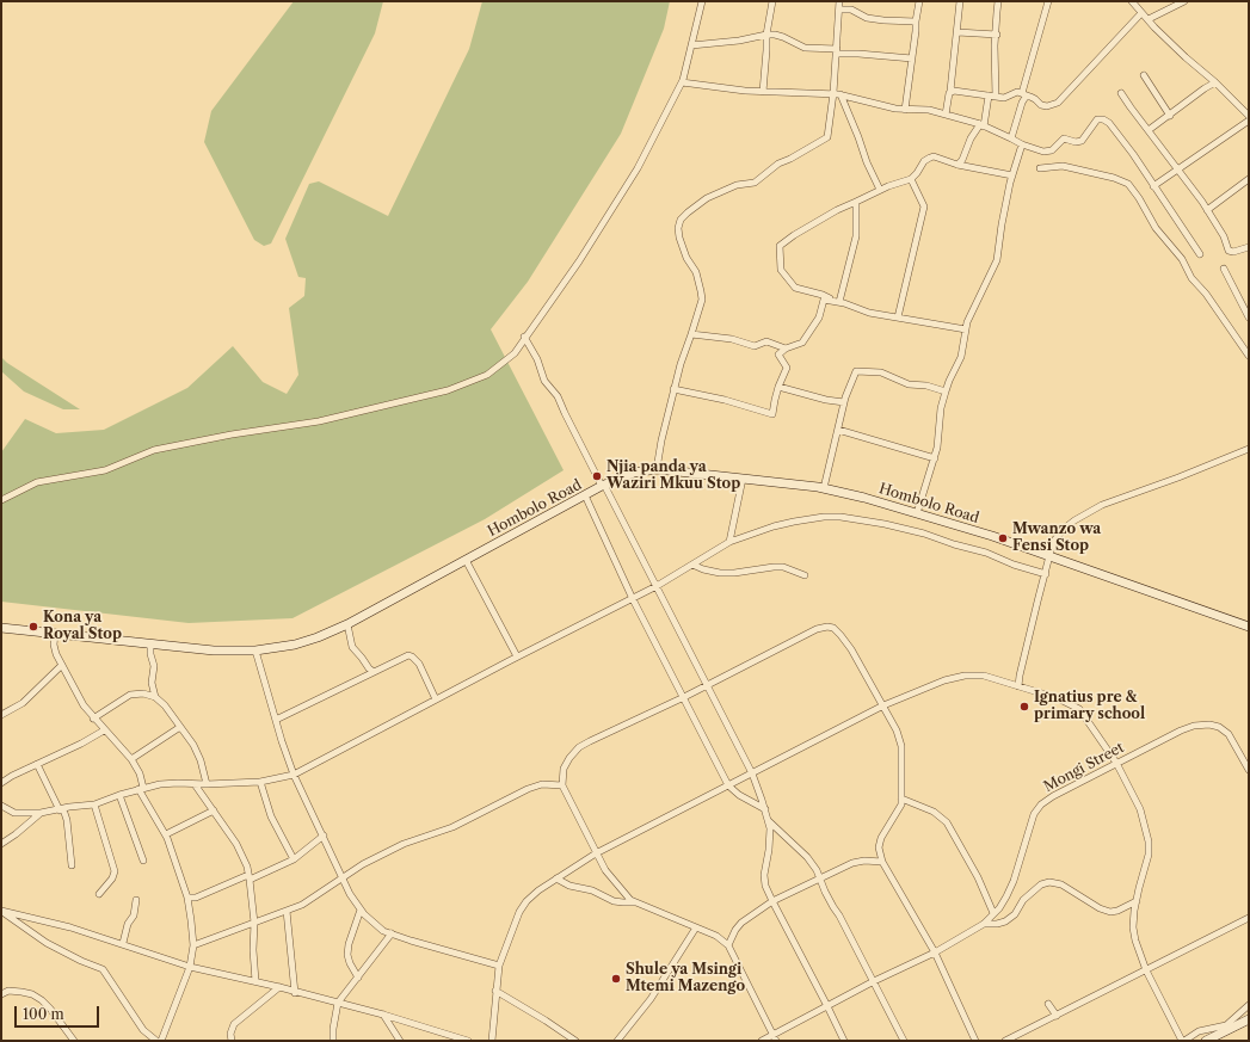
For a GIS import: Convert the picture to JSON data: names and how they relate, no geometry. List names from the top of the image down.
{
  "streets": {
    "street": ["Hombolo Road", "Mongi Street"]
  },
  "places": [
    "Njia panda ya Waziri Mkuu Stop",
    "Mwanzo wa Fensi Stop",
    "Kona ya Royal Stop",
    "Ignatius pre & primary school",
    "Shule ya Msingi Mtemi Mazengo"
  ],
  "scale_bar": "100 m"
}
